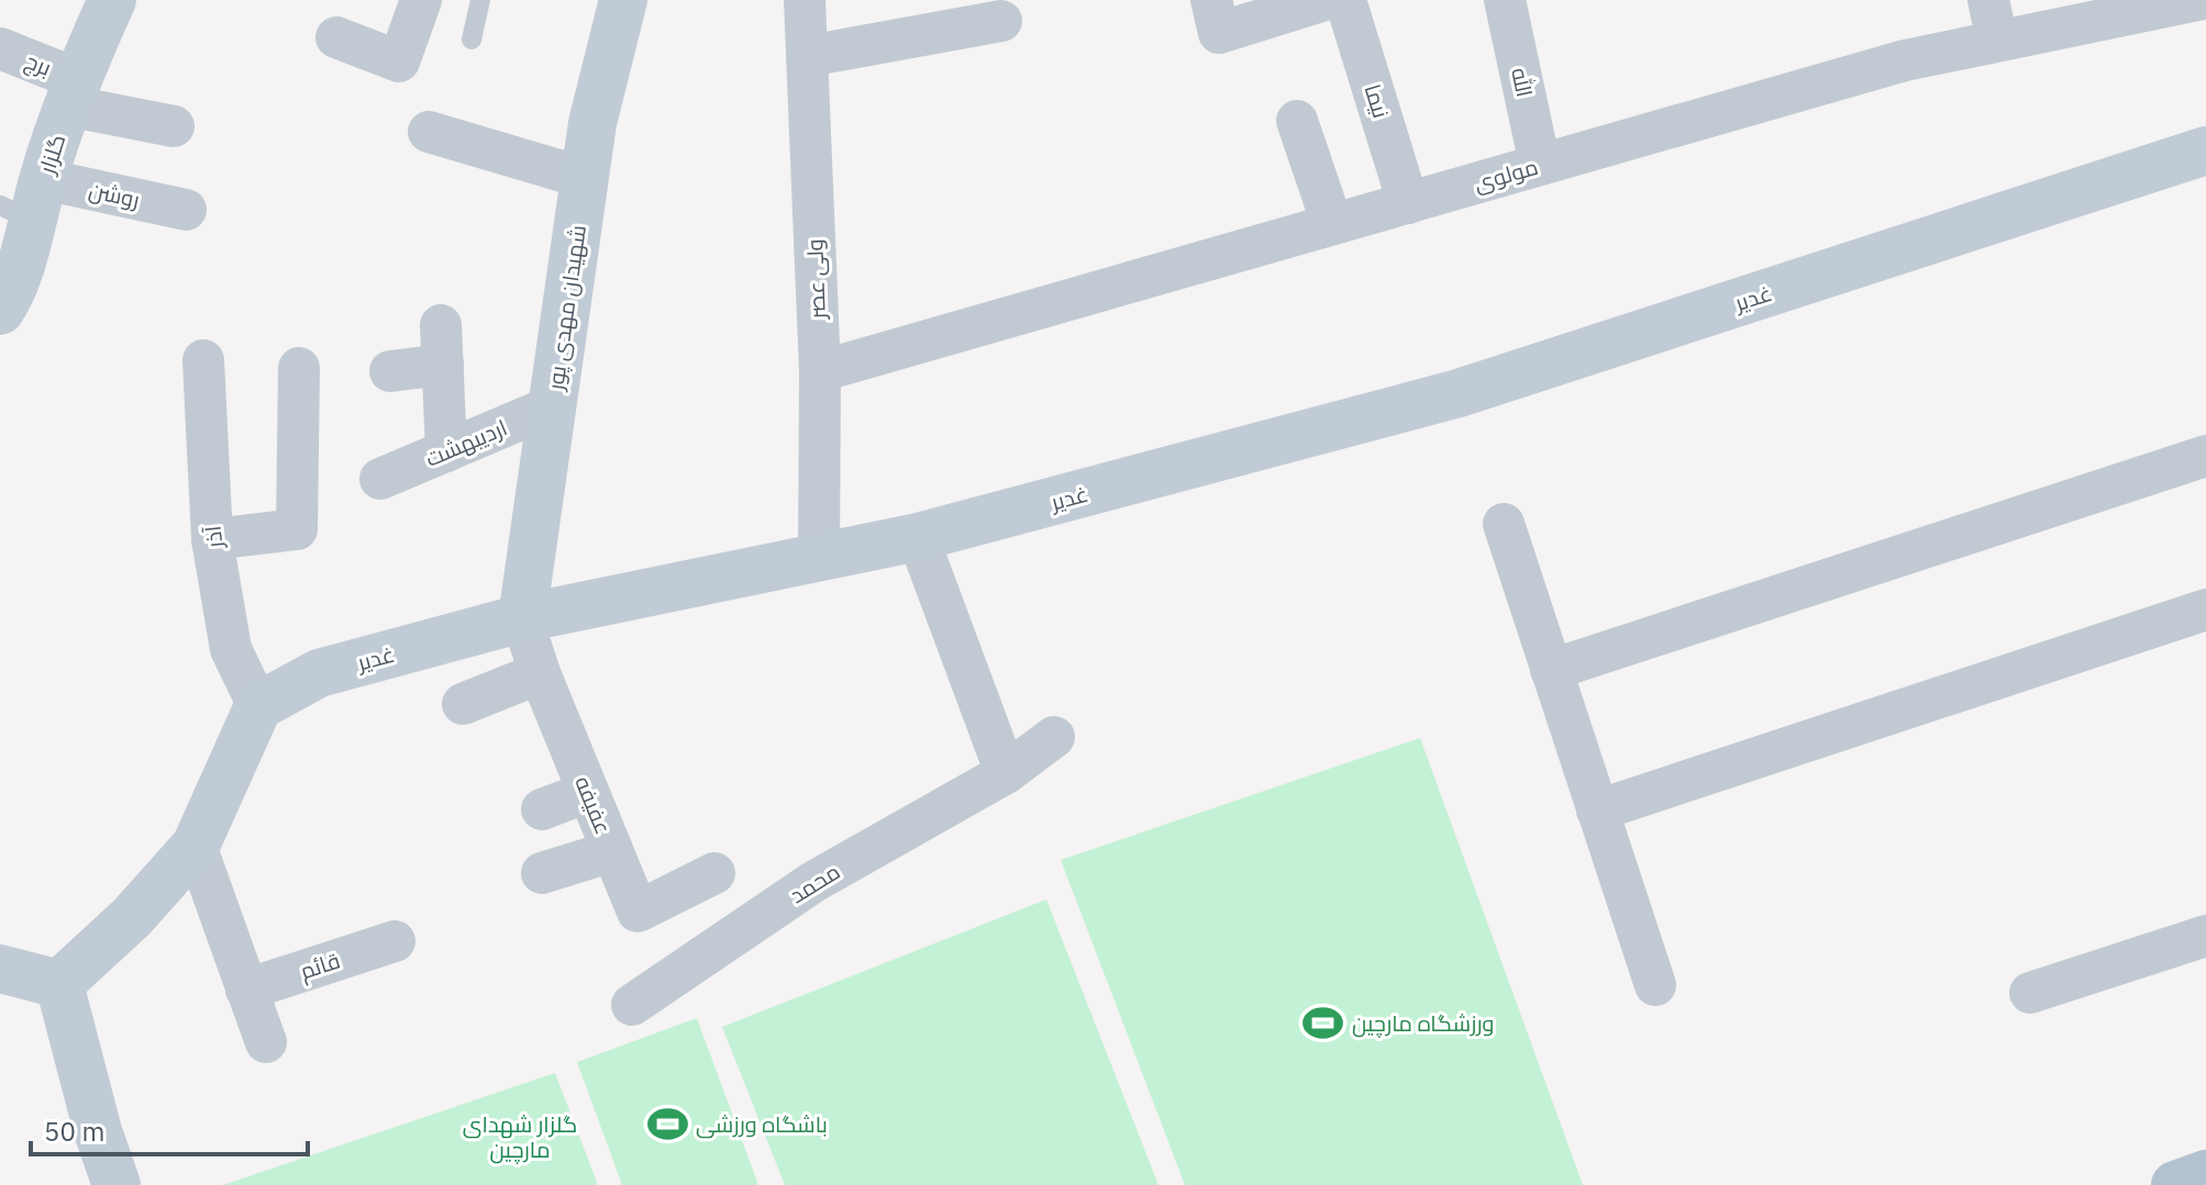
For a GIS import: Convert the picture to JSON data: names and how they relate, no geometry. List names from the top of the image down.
{
  "streets": {
    "street": [
      "برج",
      "الله",
      "نیما",
      "گلزار",
      "مولوی",
      "روشن",
      "ولی عصر",
      "غدیر",
      "شهیدان مهدی پور",
      "اردیبهشت",
      "آذر",
      "عفیفه",
      "محمد",
      "قائم"
    ]
  },
  "crossings": [
    ["برج", "گلزار"],
    ["الله", "مولوی"],
    ["نیما", "مولوی"],
    ["گلزار", "روشن"],
    ["مولوی", "ولی عصر"],
    ["ولی عصر", "غدیر"],
    ["غدیر", "شهیدان مهدی پور"],
    ["غدیر", "آذر"],
    ["غدیر", "عفیفه"],
    ["شهیدان مهدی پور", "اردیبهشت"],
    ["شهیدان مهدی پور", "عفیفه"]
  ],
  "parks": ["گلزار شهدای مارچین"],
  "places": {
    "sports": ["ورزشگاه مارچین", "باشگاه ورزشی"]
  },
  "scale_bar": "50 m"
}
